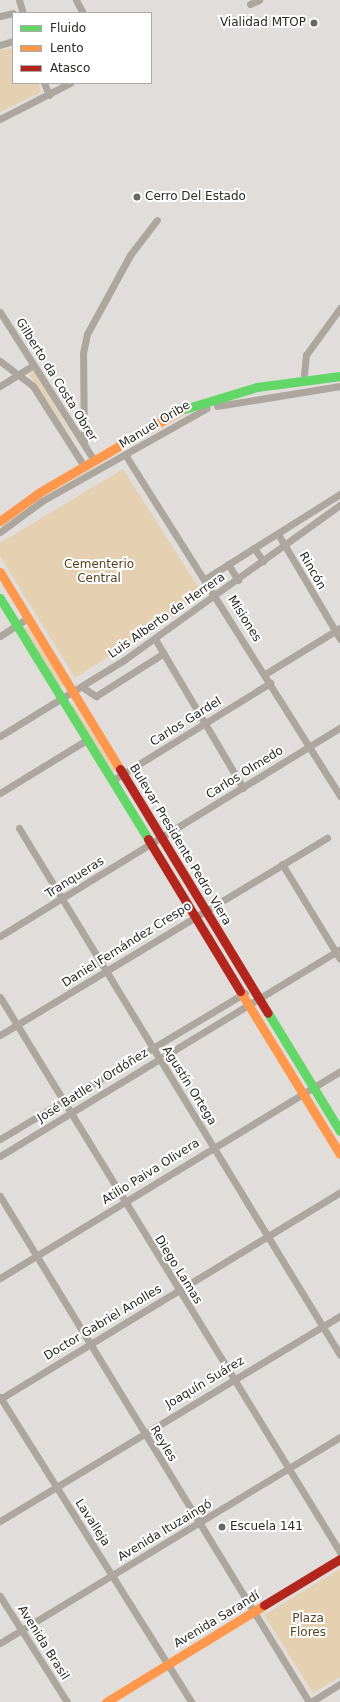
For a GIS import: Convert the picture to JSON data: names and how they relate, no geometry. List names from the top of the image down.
{
  "streets": {
    "main road": ["Manuel Oribe", "Bulevar Presidente Pedro Viera", "Avenida Sarandí"],
    "street": [
      "Gilberto da Costa Obrer",
      "Rincón",
      "Luis Alberto de Herrera",
      "Misiones",
      "Carlos Gardel",
      "Carlos Olmedo",
      "Tranqueras",
      "Daniel Fernández Crespo",
      "José Batlle y Ordóñez",
      "Agustín Ortega",
      "Atilio Paiva Olivera",
      "Diego Lamas",
      "Doctor Gabriel Anolles",
      "Joaquín Suárez",
      "Reyles",
      "Lavalleja",
      "Avenida Ituzaingó",
      "Avenida Brasil"
    ]
  },
  "crossings": [
    ["Gilberto da Costa Obrer", "Manuel Oribe"],
    ["Manuel Oribe", "Misiones"],
    ["Rincón", "Luis Alberto de Herrera"],
    ["Luis Alberto de Herrera", "Misiones"],
    ["Luis Alberto de Herrera", "Bulevar Presidente Pedro Viera"],
    ["Misiones", "Carlos Gardel"],
    ["Misiones", "Carlos Olmedo"],
    ["Carlos Gardel", "Bulevar Presidente Pedro Viera"],
    ["Carlos Olmedo", "Bulevar Presidente Pedro Viera"],
    ["Carlos Olmedo", "Tranqueras"],
    ["Bulevar Presidente Pedro Viera", "Tranqueras"],
    ["Bulevar Presidente Pedro Viera", "Daniel Fernández Crespo"],
    ["Bulevar Presidente Pedro Viera", "José Batlle y Ordóñez"],
    ["Bulevar Presidente Pedro Viera", "Atilio Paiva Olivera"],
    ["Tranqueras", "Agustín Ortega"],
    ["Daniel Fernández Crespo", "Agustín Ortega"],
    ["Daniel Fernández Crespo", "Diego Lamas"],
    ["José Batlle y Ordóñez", "Agustín Ortega"],
    ["José Batlle y Ordóñez", "Diego Lamas"],
    ["Agustín Ortega", "Atilio Paiva Olivera"],
    ["Agustín Ortega", "Doctor Gabriel Anolles"],
    ["Agustín Ortega", "Joaquín Suárez"],
    ["Atilio Paiva Olivera", "Diego Lamas"],
    ["Atilio Paiva Olivera", "Reyles"],
    ["Diego Lamas", "Doctor Gabriel Anolles"],
    ["Diego Lamas", "Joaquín Suárez"],
    ["Diego Lamas", "Avenida Ituzaingó"],
    ["Doctor Gabriel Anolles", "Reyles"],
    ["Doctor Gabriel Anolles", "Lavalleja"],
    ["Joaquín Suárez", "Reyles"],
    ["Joaquín Suárez", "Lavalleja"],
    ["Reyles", "Avenida Ituzaingó"],
    ["Reyles", "Avenida Sarandí"],
    ["Lavalleja", "Avenida Ituzaingó"],
    ["Lavalleja", "Avenida Sarandí"],
    ["Avenida Ituzaingó", "Avenida Brasil"]
  ],
  "parks": ["Cementerio Central", "Plaza Flores"],
  "places": ["Vialidad MTOP", "Cerro Del Estado", "Escuela 141"],
  "legend": ["Fluido", "Lento", "Atasco"]
}
